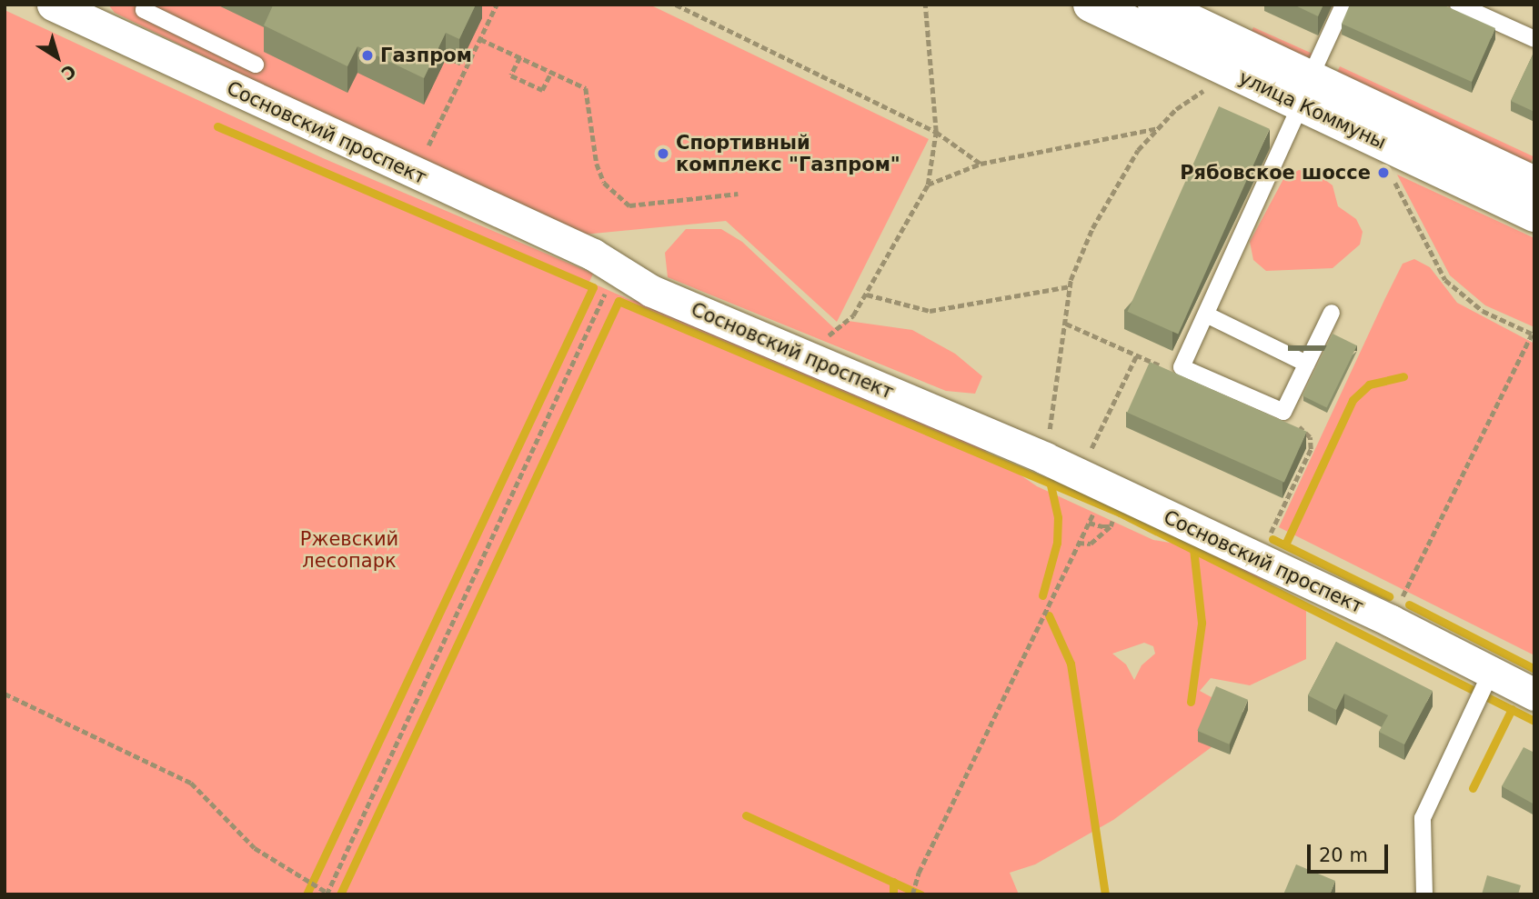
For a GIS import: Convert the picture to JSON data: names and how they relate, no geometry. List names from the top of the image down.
{
  "streets": {
    "main road": ["улица Коммуны"],
    "street": ["Сосновский проспект"]
  },
  "parks": ["Ржевский лесопарк"],
  "places": ["Газпром", "Cпортивный комплекс \"Газпром\"", "Рябовское шоссе"],
  "scale_bar": "20 m",
  "north": "bottom right"
}
